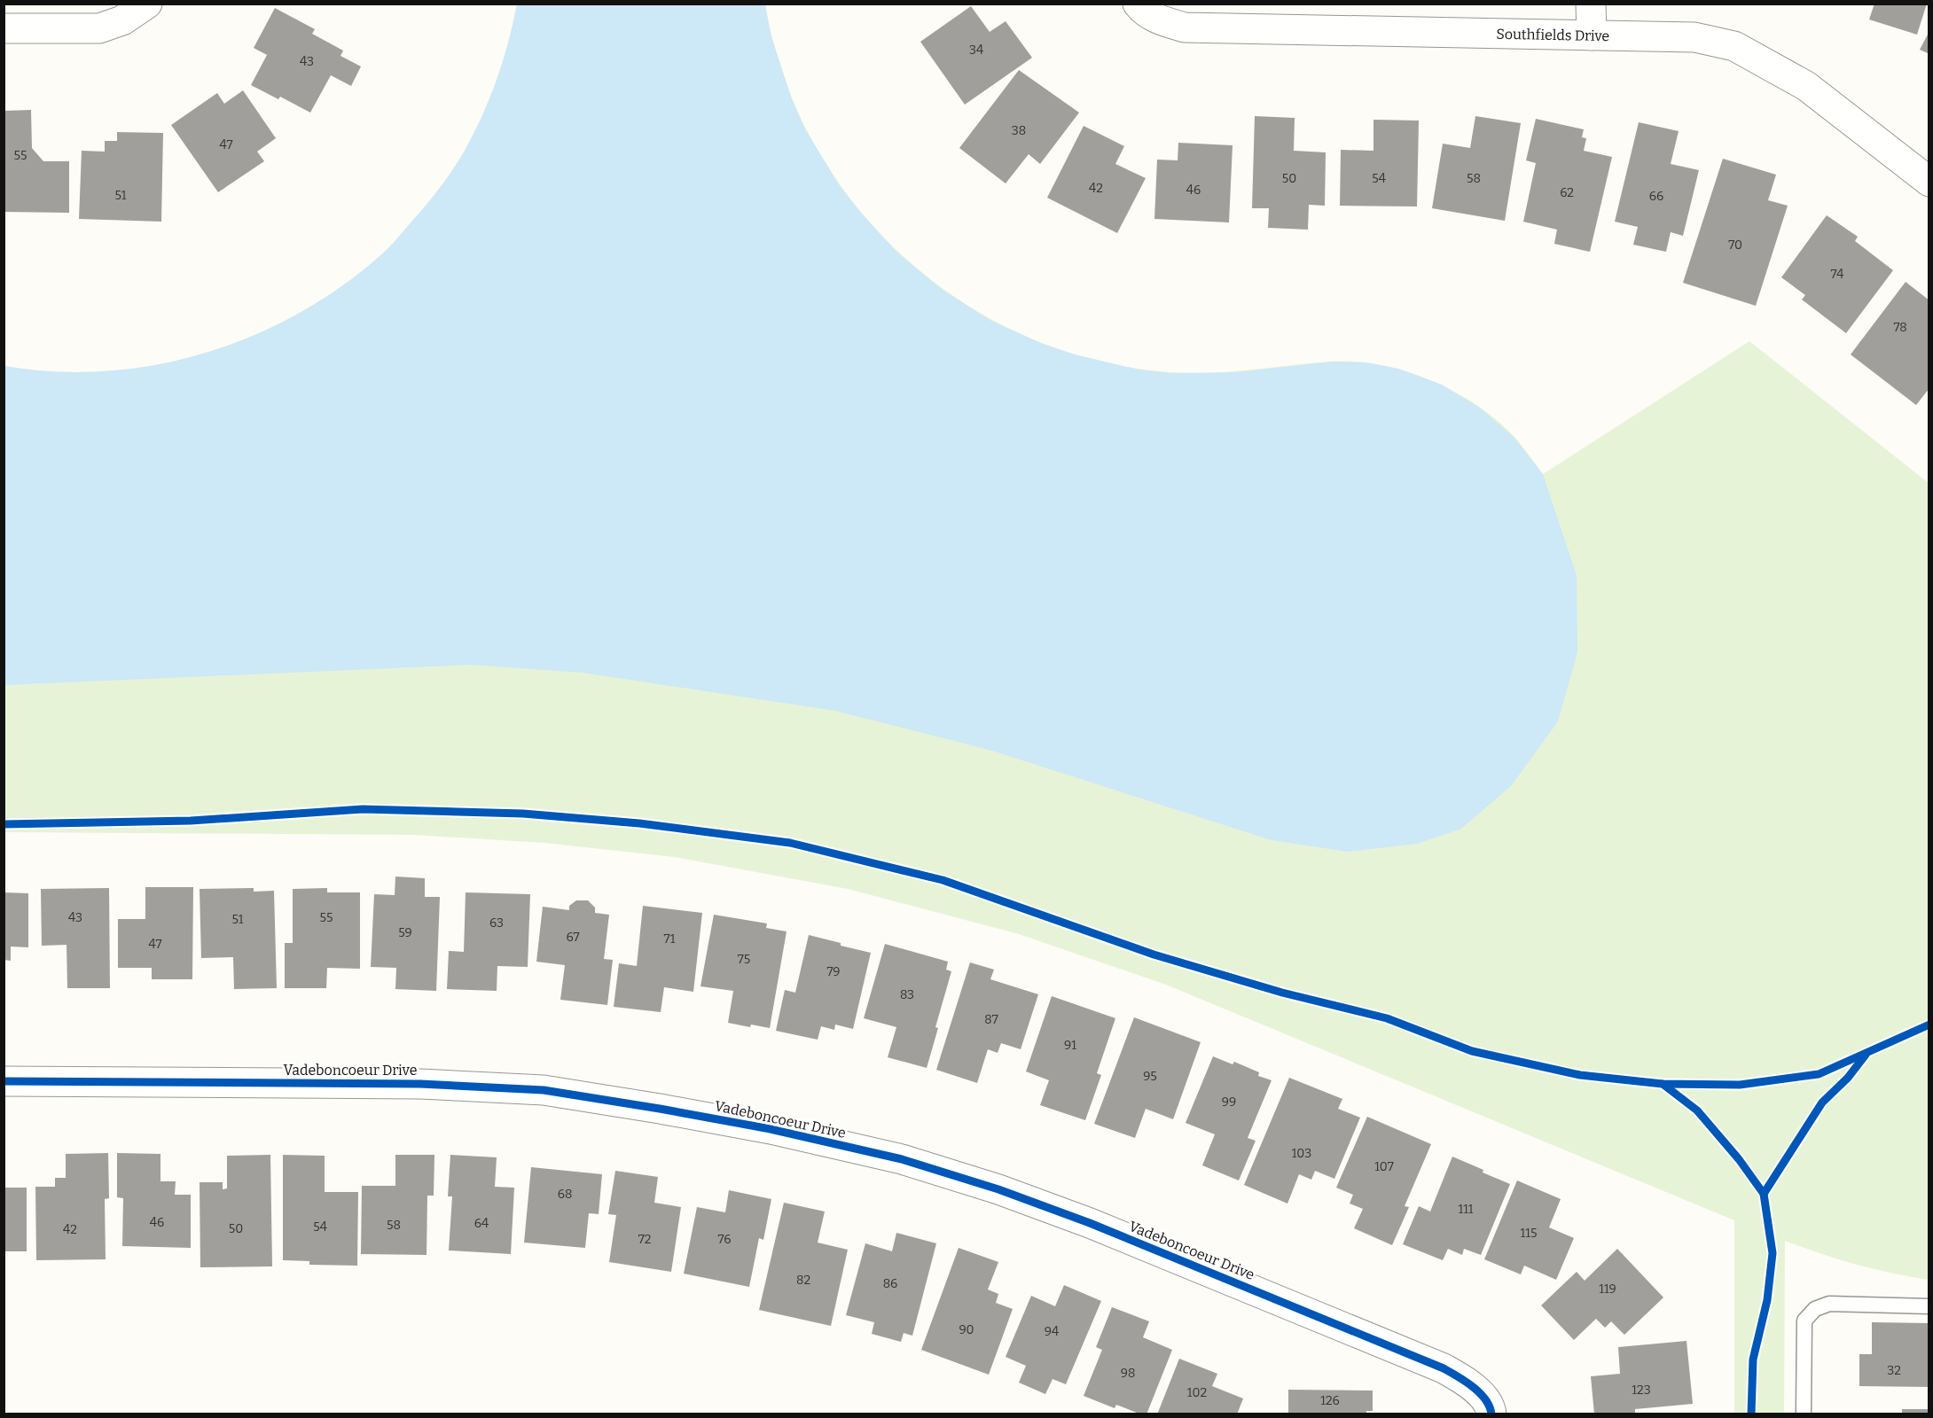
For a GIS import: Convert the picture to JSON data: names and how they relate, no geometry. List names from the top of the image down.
{
  "streets": {
    "street": ["Southfields Drive", "Vadeboncoeur Drive"]
  },
  "house_numbers": [
    "34",
    "43",
    "38",
    "47",
    "55",
    "50",
    "54",
    "58",
    "42",
    "46",
    "62",
    "51",
    "66",
    "70",
    "74",
    "78",
    "43",
    "55",
    "51",
    "63",
    "59",
    "67",
    "71",
    "47",
    "75",
    "79",
    "83",
    "87",
    "91",
    "95",
    "99",
    "103",
    "107",
    "68",
    "111",
    "46",
    "64",
    "58",
    "54",
    "50",
    "42",
    "115",
    "72",
    "76",
    "82",
    "86",
    "119",
    "90",
    "94",
    "32",
    "98",
    "123",
    "102",
    "126"
  ]
}
